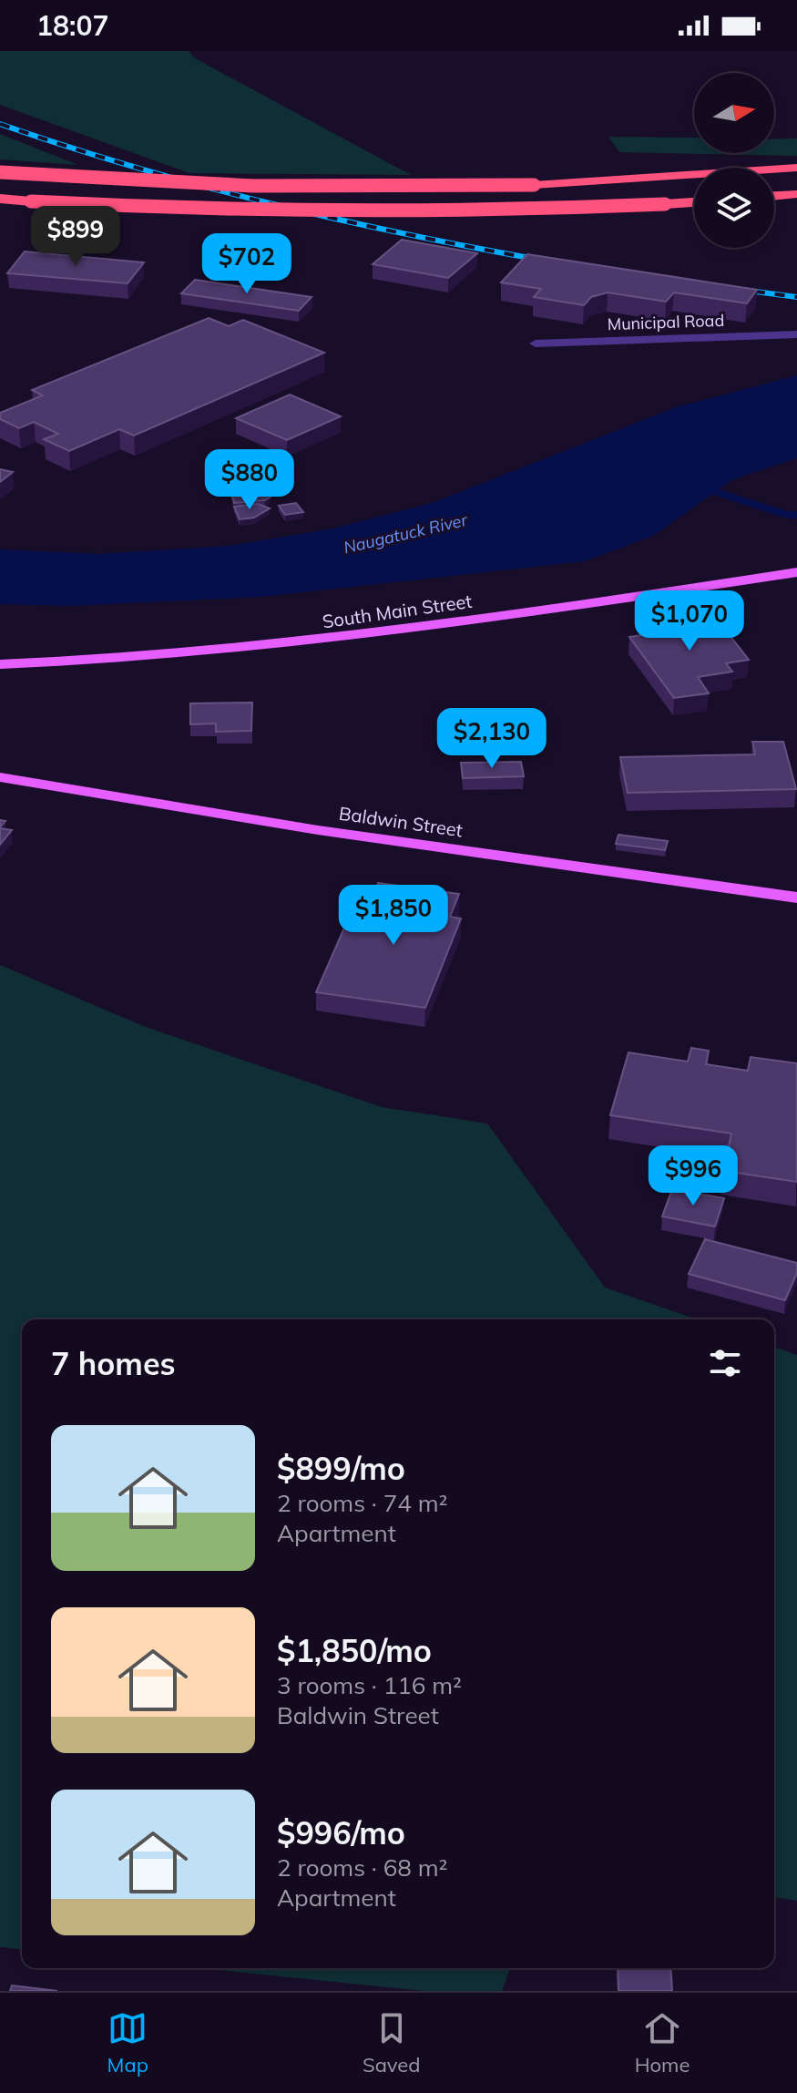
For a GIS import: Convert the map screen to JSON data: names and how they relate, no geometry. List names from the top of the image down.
{
  "streets": {
    "main road": ["South Main Street", "Baldwin Street"],
    "street": ["Municipal Road"]
  },
  "water": ["Naugatuck River"],
  "north": "right",
  "page": {
    "status": "18:07",
    "price": [
      "$899",
      "$702",
      "$880",
      "$1,070",
      "$2,130",
      "$1,850",
      "$996"
    ],
    "heading": "7 homes",
    "list": [
      {
        "name": "$899/mo",
        "note": "2 rooms · 74 m² · Apartment"
      },
      {
        "name": "$1,850/mo",
        "note": "3 rooms · 116 m² · Baldwin Street"
      },
      {
        "name": "$996/mo",
        "note": "2 rooms · 68 m² · Apartment"
      }
    ],
    "tabs": ["Map", "Saved", "Home"]
  }
}
